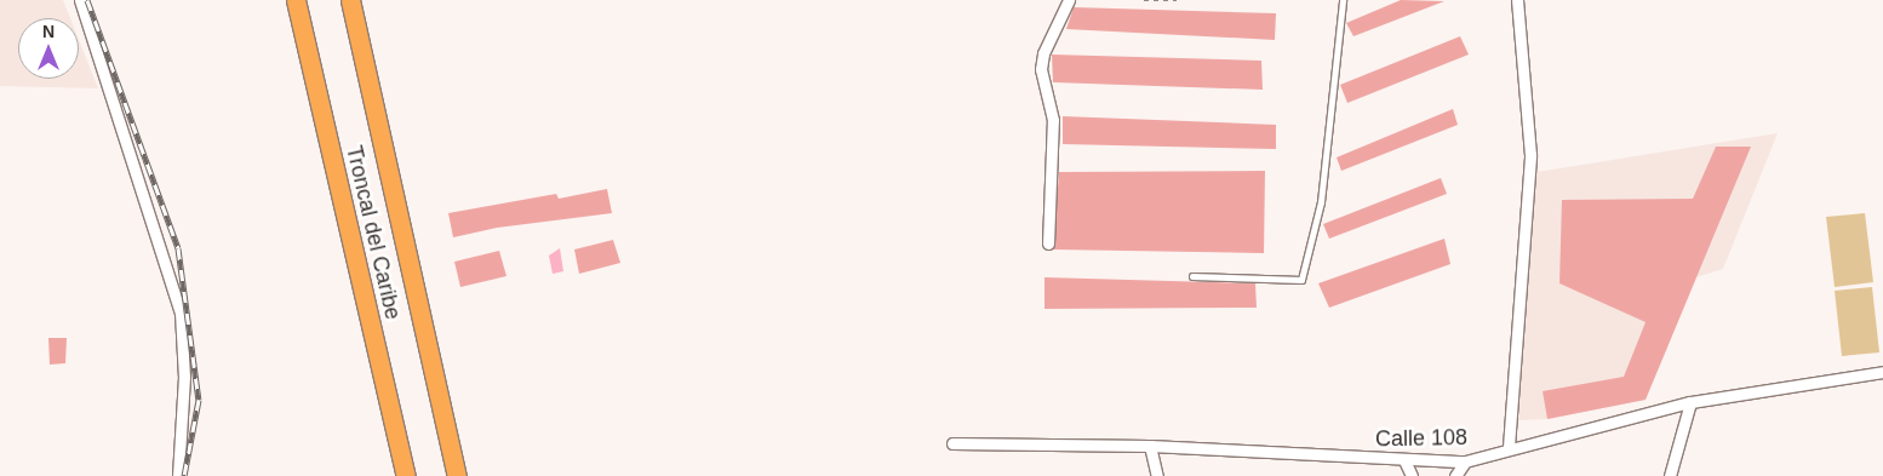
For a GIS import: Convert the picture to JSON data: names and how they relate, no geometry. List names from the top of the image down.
{
  "streets": {
    "highway": ["Troncal del Caribe"],
    "street": ["Calle 108"]
  },
  "north": "top"
}
